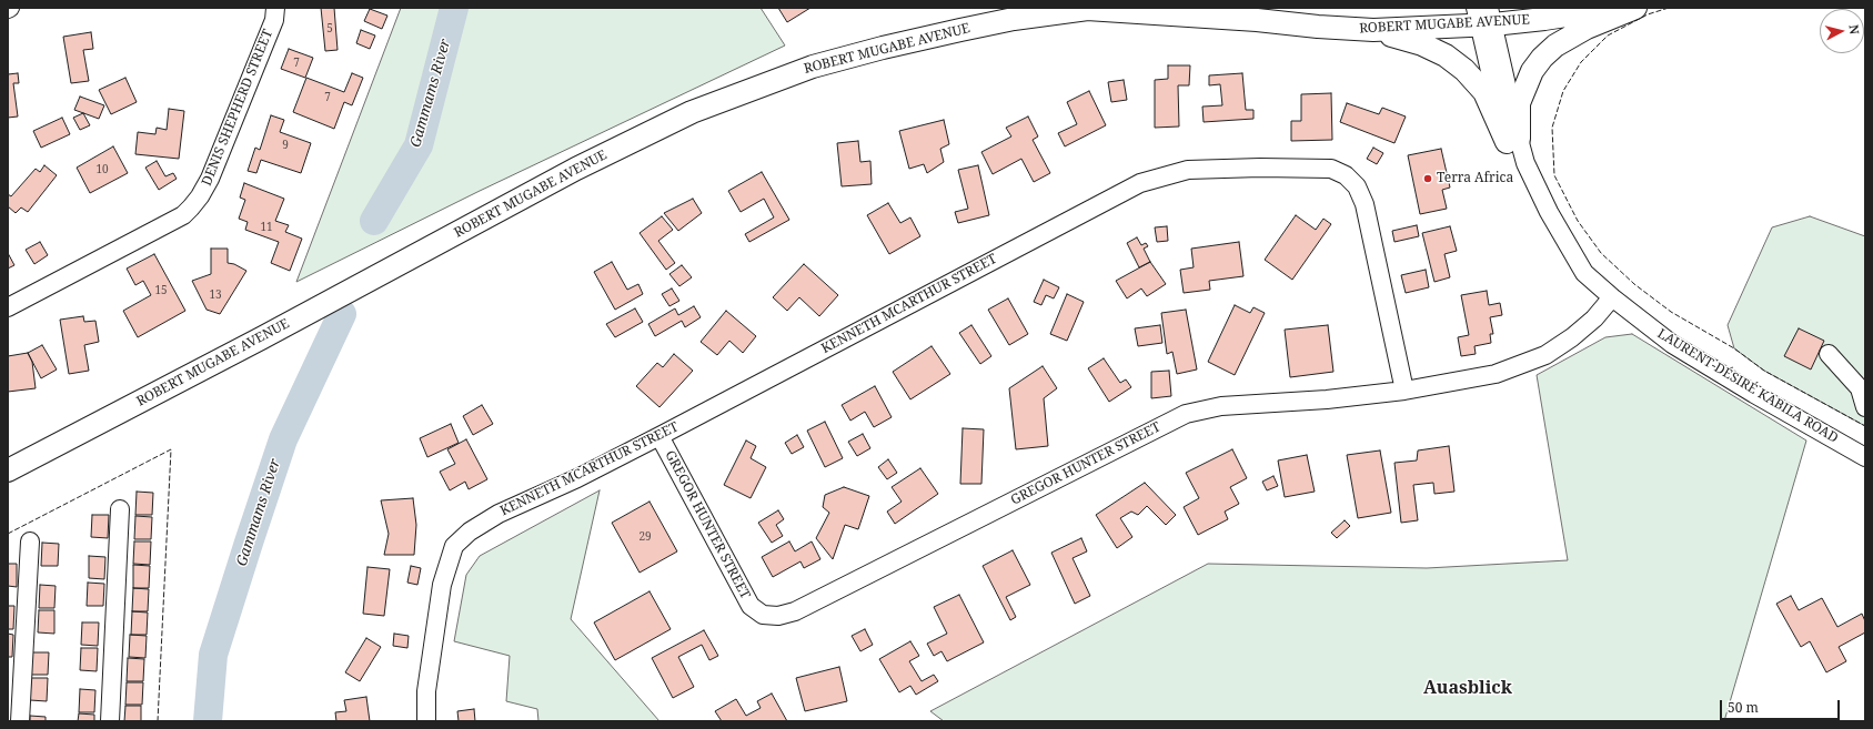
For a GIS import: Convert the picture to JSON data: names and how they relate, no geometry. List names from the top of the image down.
{
  "streets": {
    "main road": ["ROBERT MUGABE AVENUE"],
    "street": [
      "DENIS SHEPHERD STREET",
      "KENNETH MCARTHUR STREET",
      "LAURENT-DÉSIRÉ KABILA ROAD",
      "GREGOR HUNTER STREET"
    ]
  },
  "crossings": [
    ["ROBERT MUGABE AVENUE", "LAURENT-DÉSIRÉ KABILA ROAD"],
    ["KENNETH MCARTHUR STREET", "GREGOR HUNTER STREET"],
    ["LAURENT-DÉSIRÉ KABILA ROAD", "GREGOR HUNTER STREET"]
  ],
  "districts": ["Auasblick"],
  "water": ["Gammams River"],
  "places": ["Terra Africa"],
  "house_numbers": [
    "5",
    "7",
    "7",
    "9",
    "10",
    "11",
    "15",
    "13",
    "29"
  ],
  "scale_bar": "50 m",
  "north": "right"
}
